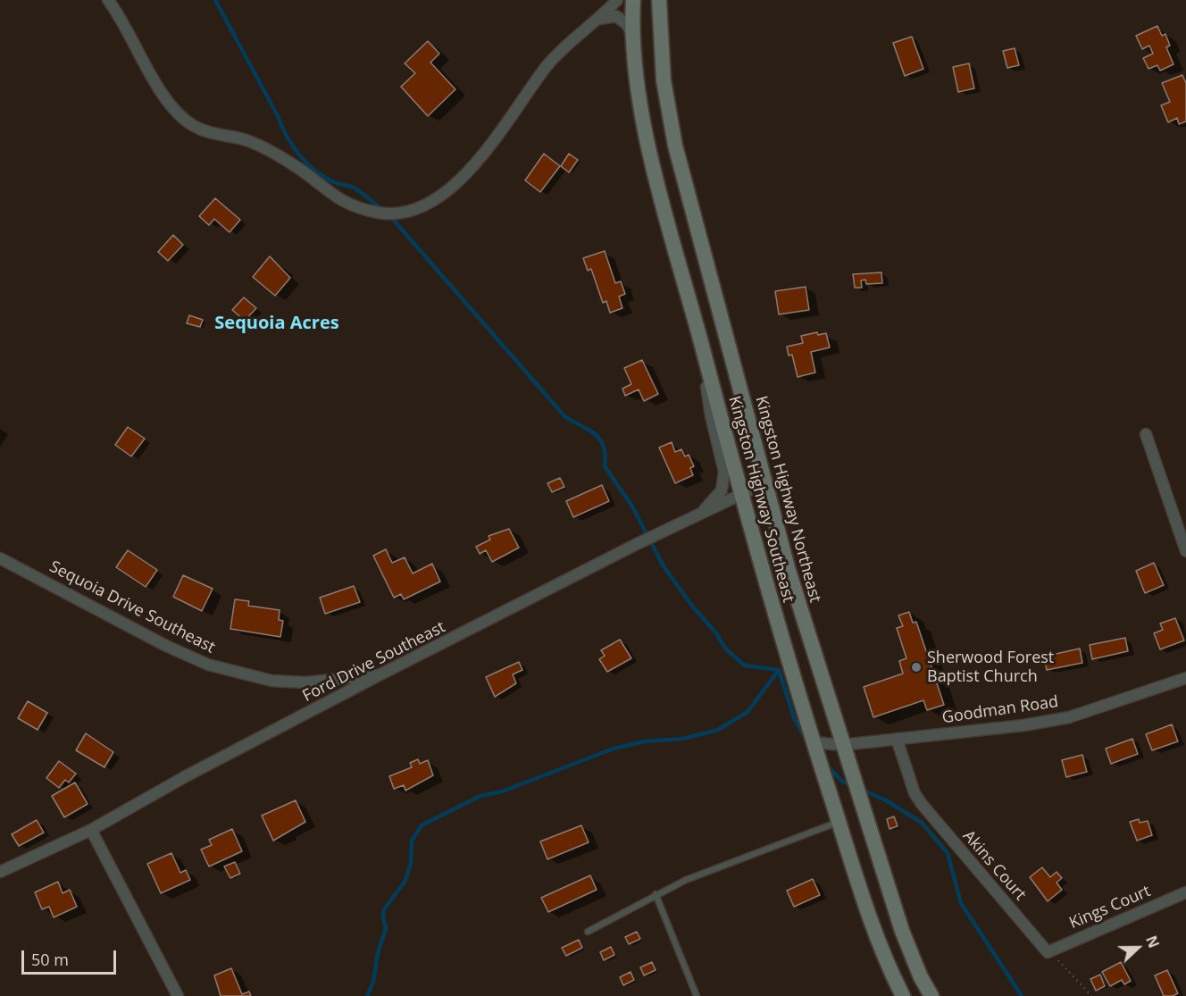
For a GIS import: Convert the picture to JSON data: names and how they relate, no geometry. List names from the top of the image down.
{
  "streets": {
    "main road": ["Kingston Highway Southeast", "Kingston Highway Northeast"],
    "street": [
      "Sequoia Drive Southeast",
      "Ford Drive Southeast",
      "Goodman Road",
      "Akins Court",
      "Kings Court"
    ]
  },
  "crossings": [
    ["Kingston Highway Southeast", "Ford Drive Southeast"],
    ["Kingston Highway Southeast", "Goodman Road"],
    ["Kingston Highway Northeast", "Ford Drive Southeast"],
    ["Kingston Highway Northeast", "Goodman Road"],
    ["Sequoia Drive Southeast", "Ford Drive Southeast"],
    ["Goodman Road", "Akins Court"],
    ["Akins Court", "Kings Court"]
  ],
  "districts": ["Sequoia Acres"],
  "places": ["Sherwood Forest Baptist Church"],
  "scale_bar": "50 m",
  "north": "right"
}
